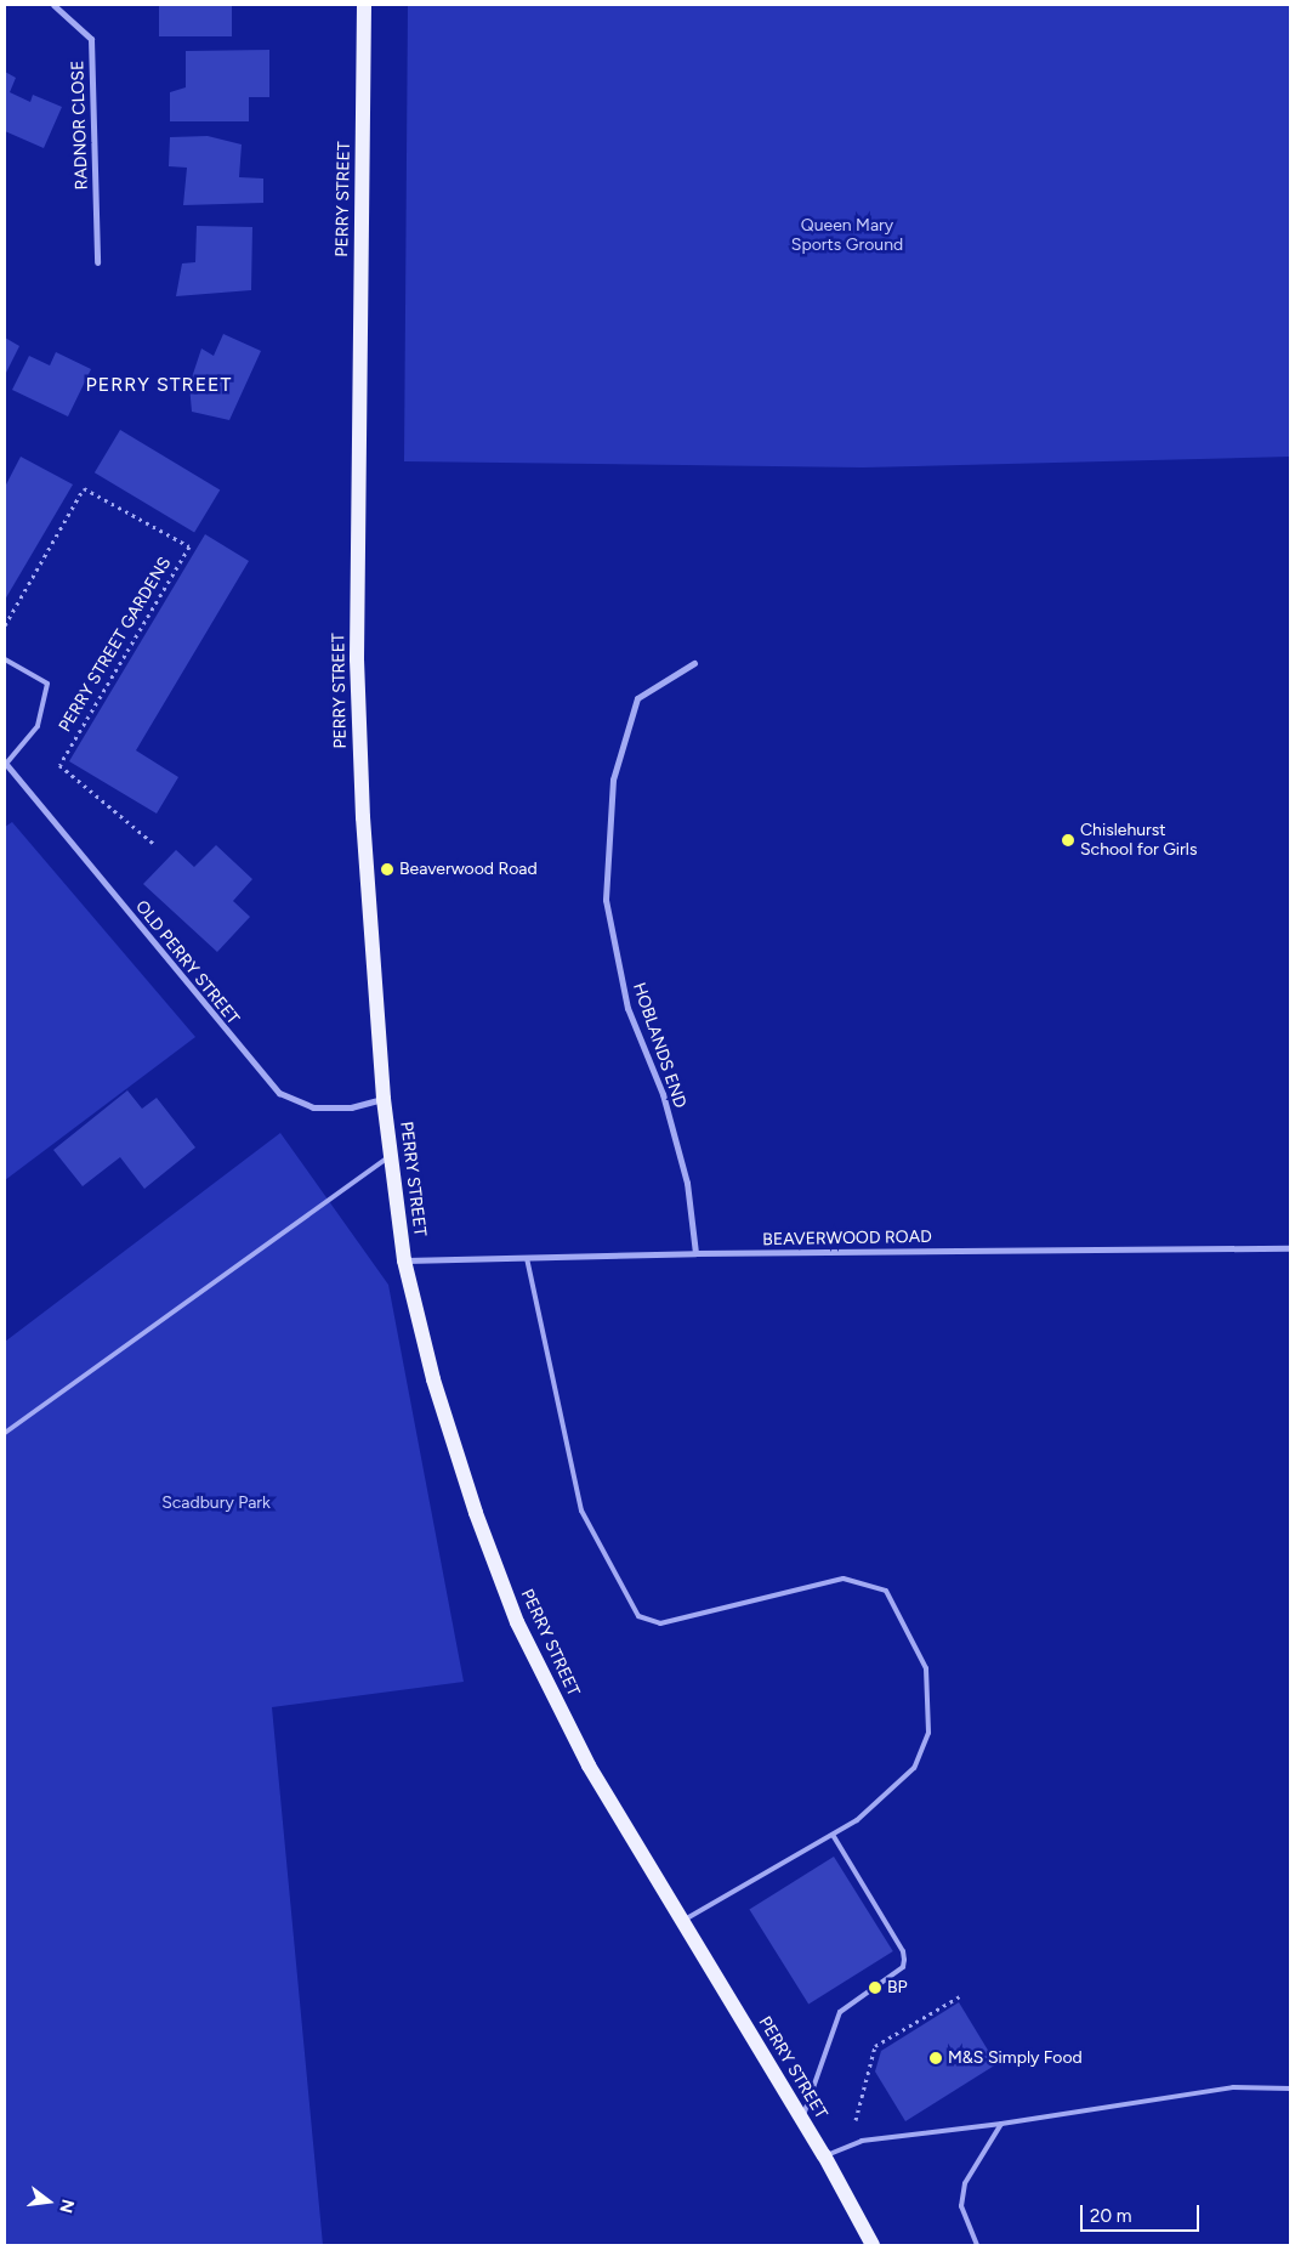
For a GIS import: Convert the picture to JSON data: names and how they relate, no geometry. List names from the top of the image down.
{
  "streets": {
    "main road": ["PERRY STREET"],
    "street": [
      "RADNOR CLOSE",
      "OLD PERRY STREET",
      "HOBLANDS END",
      "BEAVERWOOD ROAD"
    ],
    "path": ["PERRY STREET GARDENS"]
  },
  "crossings": [
    ["PERRY STREET", "OLD PERRY STREET"],
    ["PERRY STREET", "BEAVERWOOD ROAD"],
    ["HOBLANDS END", "BEAVERWOOD ROAD"]
  ],
  "districts": ["PERRY STREET"],
  "parks": ["Queen Mary Sports Ground", "Scadbury Park"],
  "places": [
    "Chislehurst School for Girls",
    "Beaverwood Road",
    "BP",
    "M&S Simply Food"
  ],
  "scale_bar": "20 m",
  "north": "right"
}
